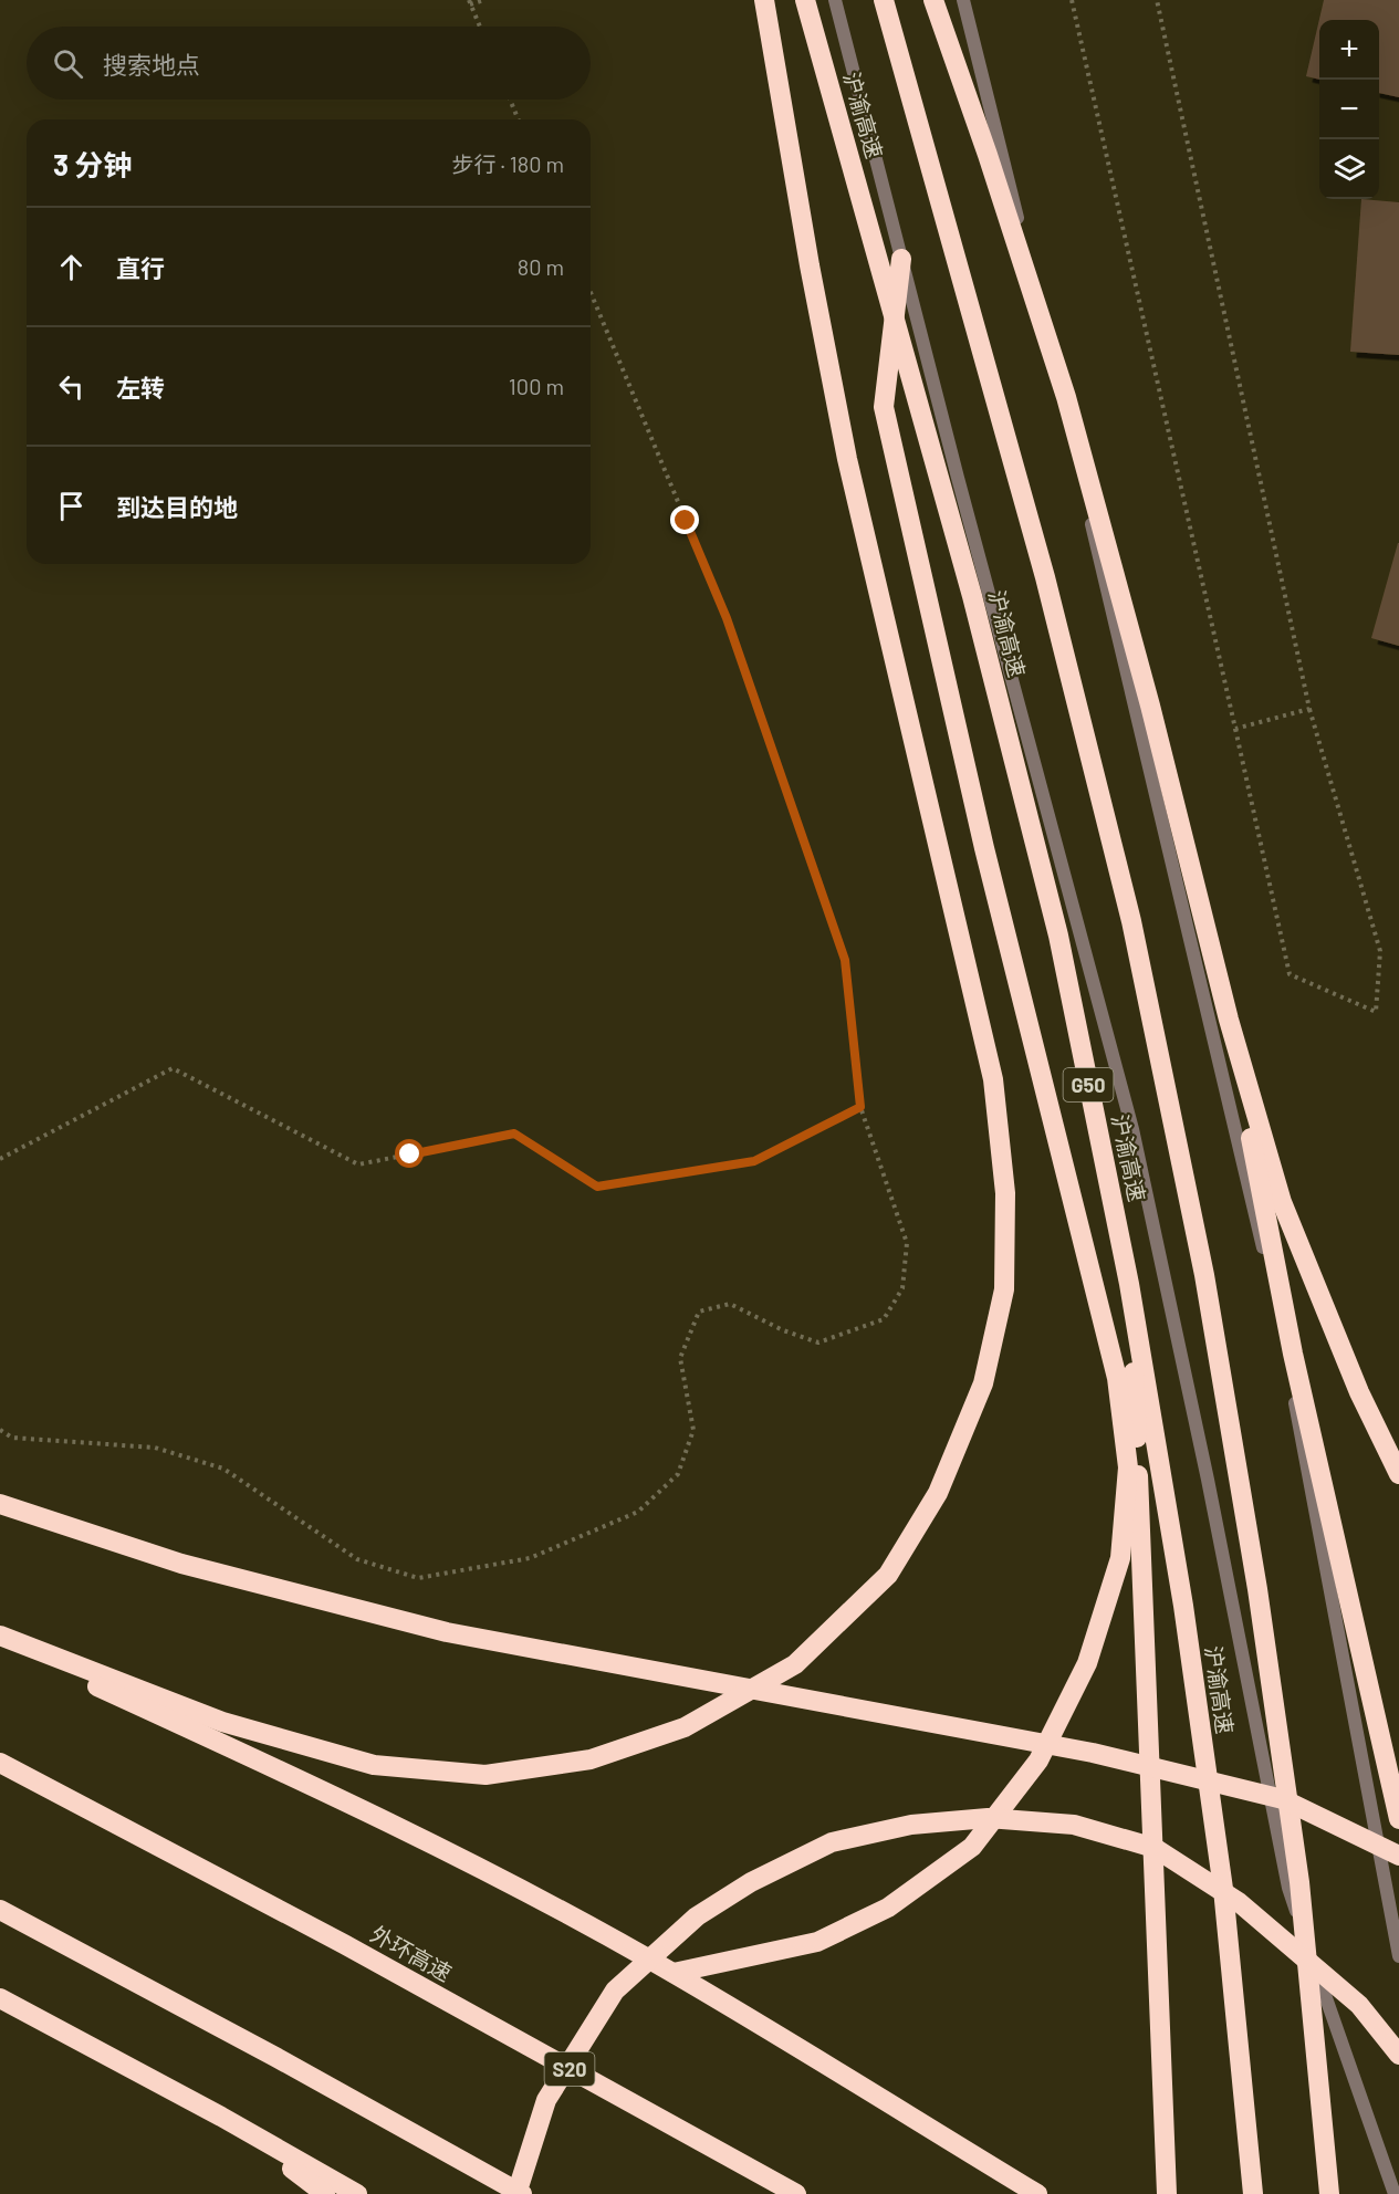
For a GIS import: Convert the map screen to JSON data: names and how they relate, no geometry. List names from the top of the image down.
{
  "streets": {
    "highway": [
      "沪渝高速",
      "G50",
      "外环高速",
      "S20"
    ]
  },
  "page": {
    "map_buttons": ["+", "−"],
    "search": "搜索地点",
    "heading": ["3 分钟", "步行 · 180 m"],
    "list": [
      ["直行", "80 m"],
      ["左转", "100 m"],
      "到达目的地"
    ]
  }
}
